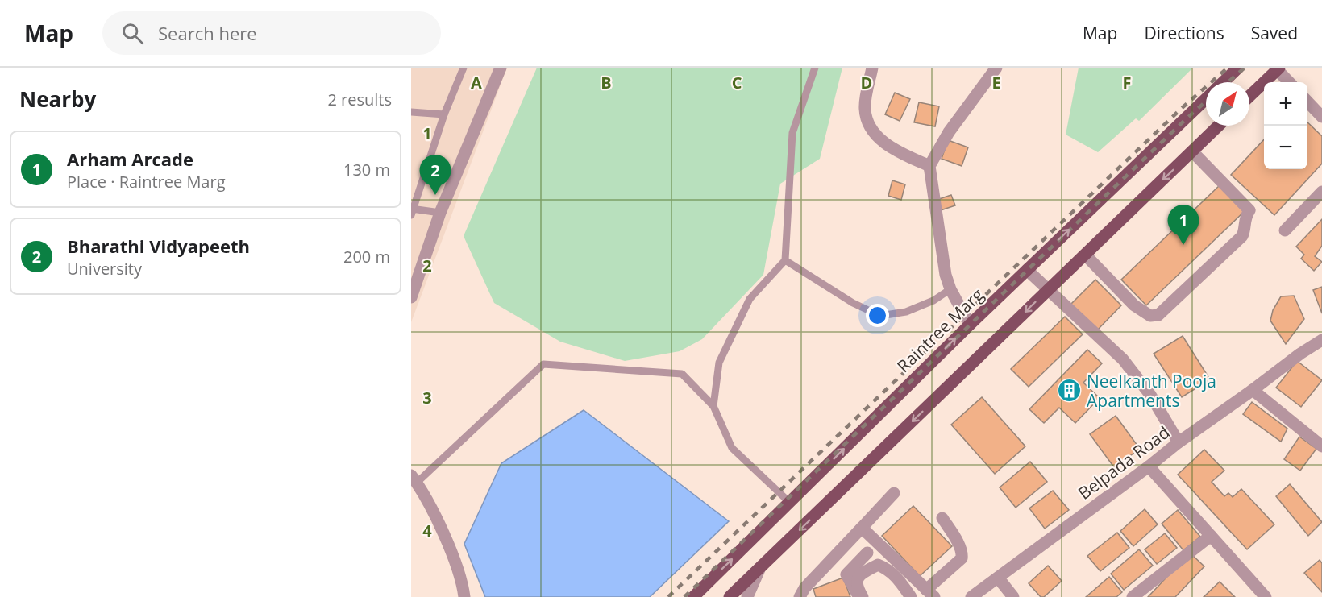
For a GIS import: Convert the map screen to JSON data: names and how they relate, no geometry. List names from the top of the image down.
{
  "streets": {
    "main road": ["Raintree Marg"],
    "street": ["Belpada Road"]
  },
  "places": {
    "building": ["Neelkanth Pooja Apartments"]
  },
  "north": "top right",
  "page": {
    "header": "Map",
    "search": "Search here",
    "nav": ["Map", "Directions", "Saved"],
    "heading": ["Nearby", "2 results"],
    "map_buttons": ["+", "−"],
    "list": [
      {
        "mark": "1",
        "name": "Arham Arcade",
        "note": "Place · Raintree Marg",
        "value": "130 m"
      },
      {
        "mark": "2",
        "name": "Bharathi Vidyapeeth",
        "note": "University",
        "value": "200 m"
      }
    ],
    "pins": ["2", "1"]
  },
  "grid": {
    "columns": [
      "A",
      "B",
      "C",
      "D",
      "E",
      "F"
    ],
    "rows": [
      "1",
      "2",
      "3",
      "4"
    ]
  }
}
